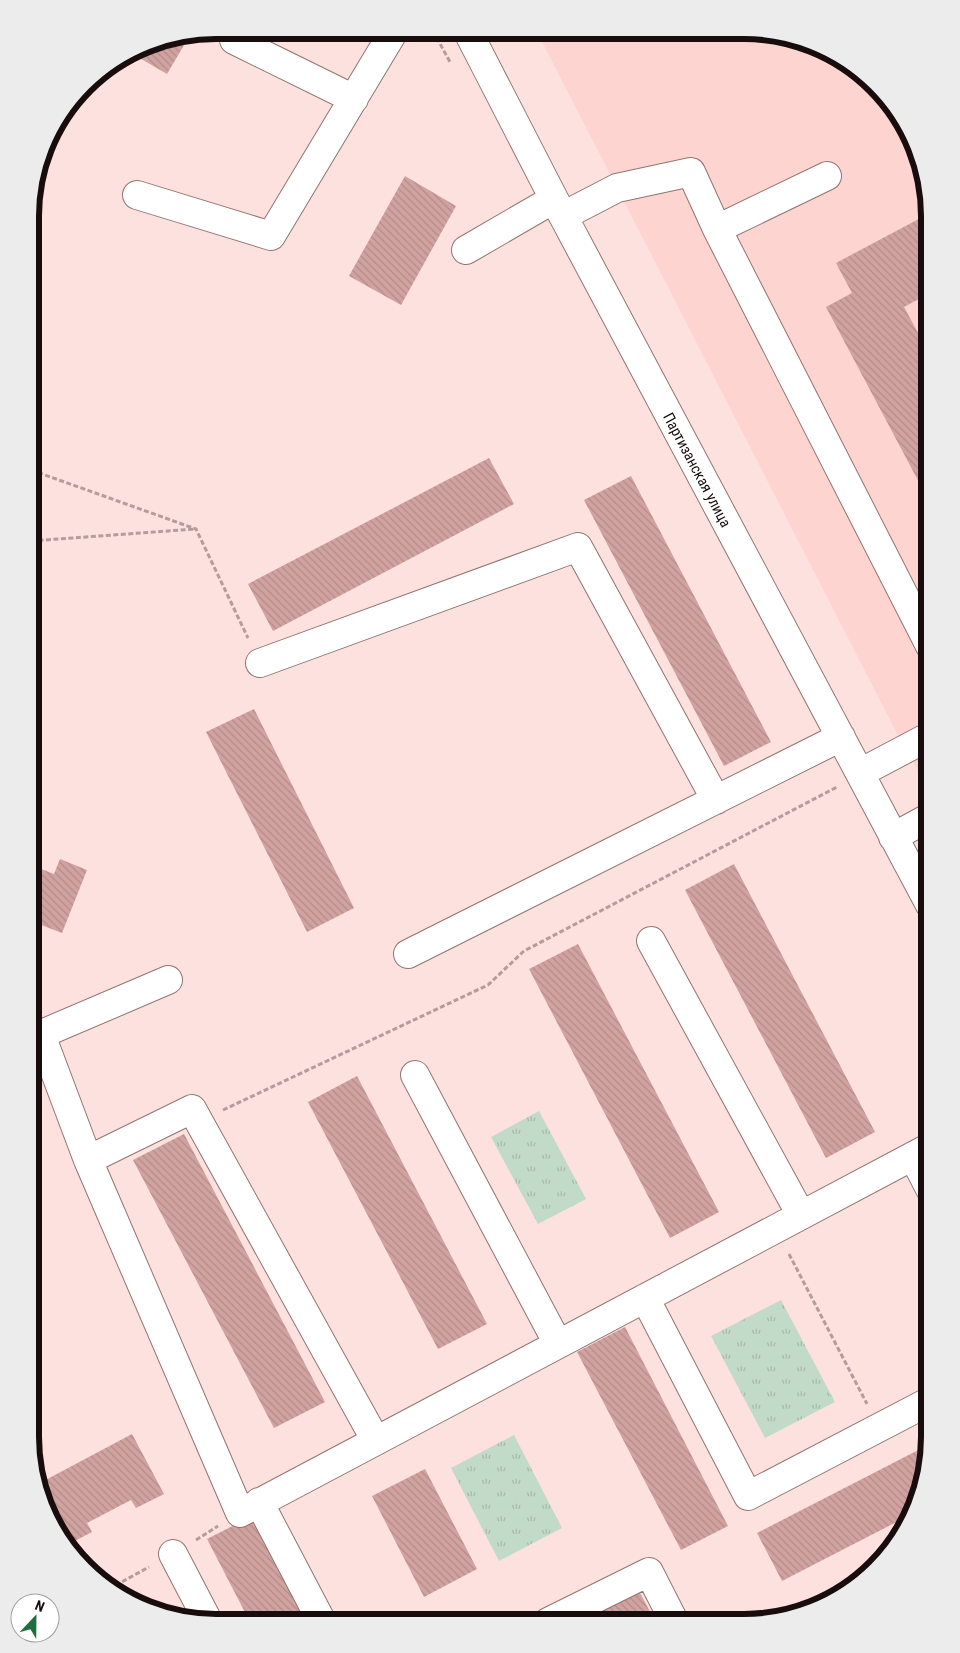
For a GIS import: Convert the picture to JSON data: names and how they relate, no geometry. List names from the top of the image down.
{
  "streets": {
    "street": ["Партизанская улица"]
  },
  "north": "top"
}
